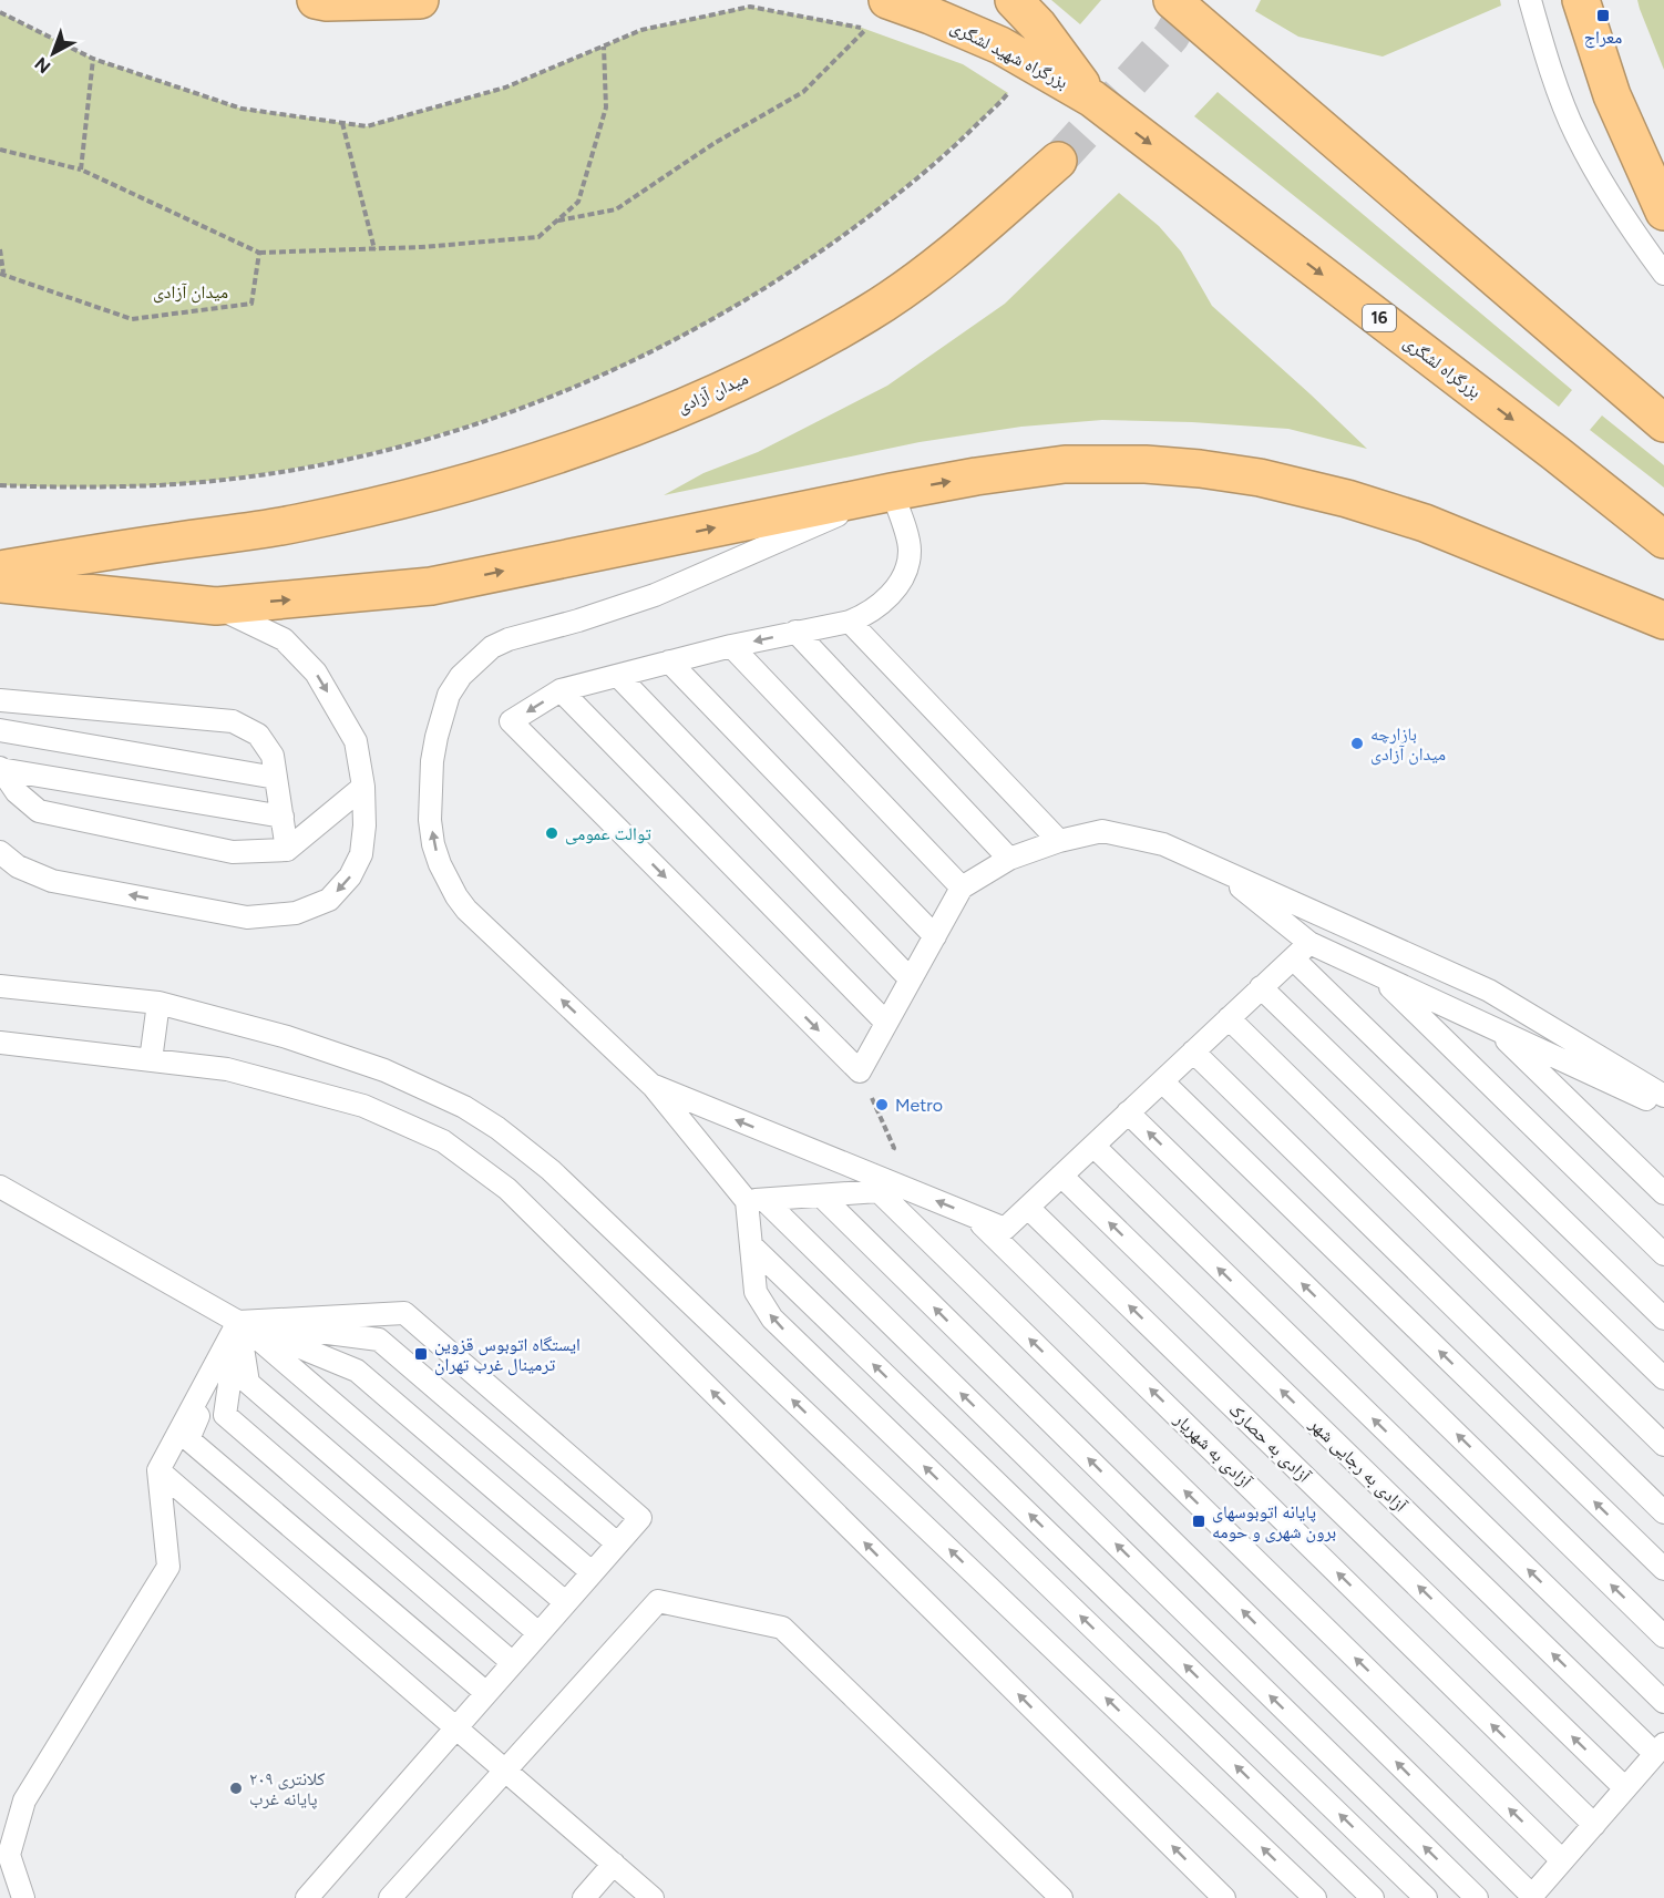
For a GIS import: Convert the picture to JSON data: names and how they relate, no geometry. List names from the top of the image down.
{
  "streets": {
    "highway": [
      "بزرگراه شهید لشگری",
      "16",
      "بزرگراه لشگری",
      "میدان آزادی"
    ],
    "lane": ["آزادی به حصارک", "آزادی به شهریار", "آزادی به رجایی شهر"]
  },
  "crossings": [
    ["بزرگراه شهید لشگری", "بزرگراه لشگری"]
  ],
  "parks": ["میدان آزادی"],
  "places": {
    "transit": ["معراج", "ایستگاه اتوبوس قزوین ترمینال غرب تهران", "پایانه اتوبوسهای برون شهری و حومه"],
    "other": [
      "بازارچه میدان آزادی",
      "توالت عمومی",
      "Metro",
      "کلانتری ۲۰۹ پایانه غرب"
    ]
  },
  "north": "bottom left"
}
